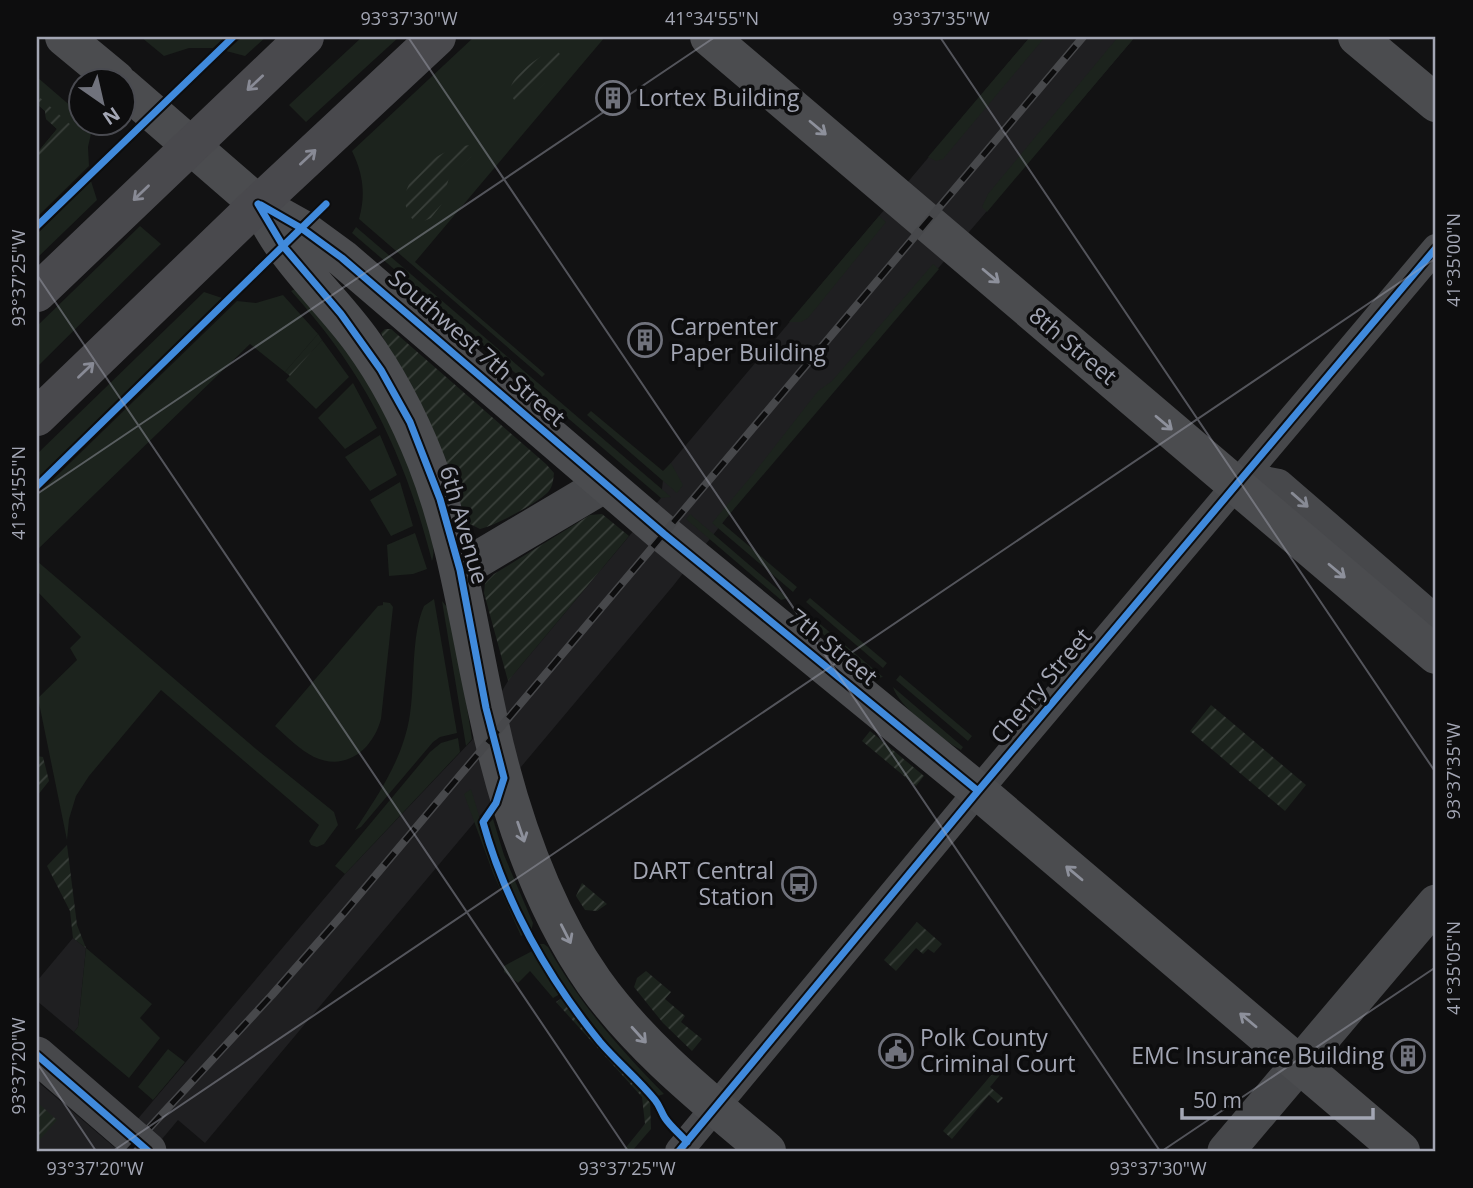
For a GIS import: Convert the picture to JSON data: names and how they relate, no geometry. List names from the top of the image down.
{
  "streets": {
    "main road": [
      "8th Street",
      "Southwest 7th Street",
      "6th Avenue",
      "7th Street"
    ],
    "street": ["Cherry Street"]
  },
  "crossings": [
    ["Southwest 7th Street", "6th Avenue"],
    ["Southwest 7th Street", "7th Street"],
    ["6th Avenue", "Cherry Street"],
    ["7th Street", "Cherry Street"]
  ],
  "one_way": ["8th Street", "6th Avenue", "7th Street"],
  "places": {
    "building": ["Lortex Building", "Carpenter Paper Building", "EMC Insurance Building"],
    "bus stop": ["DART Central Station"],
    "public building": ["Polk County Criminal Court"]
  },
  "scale_bar": "50 m",
  "north": "bottom right",
  "coordinates": [
    "93°37'30\"W",
    "41°34'55\"N",
    "93°37'35\"W",
    "41°35'00\"N",
    "93°37'25\"W",
    "41°35'05\"N",
    "93°37'20\"W"
  ]
}
